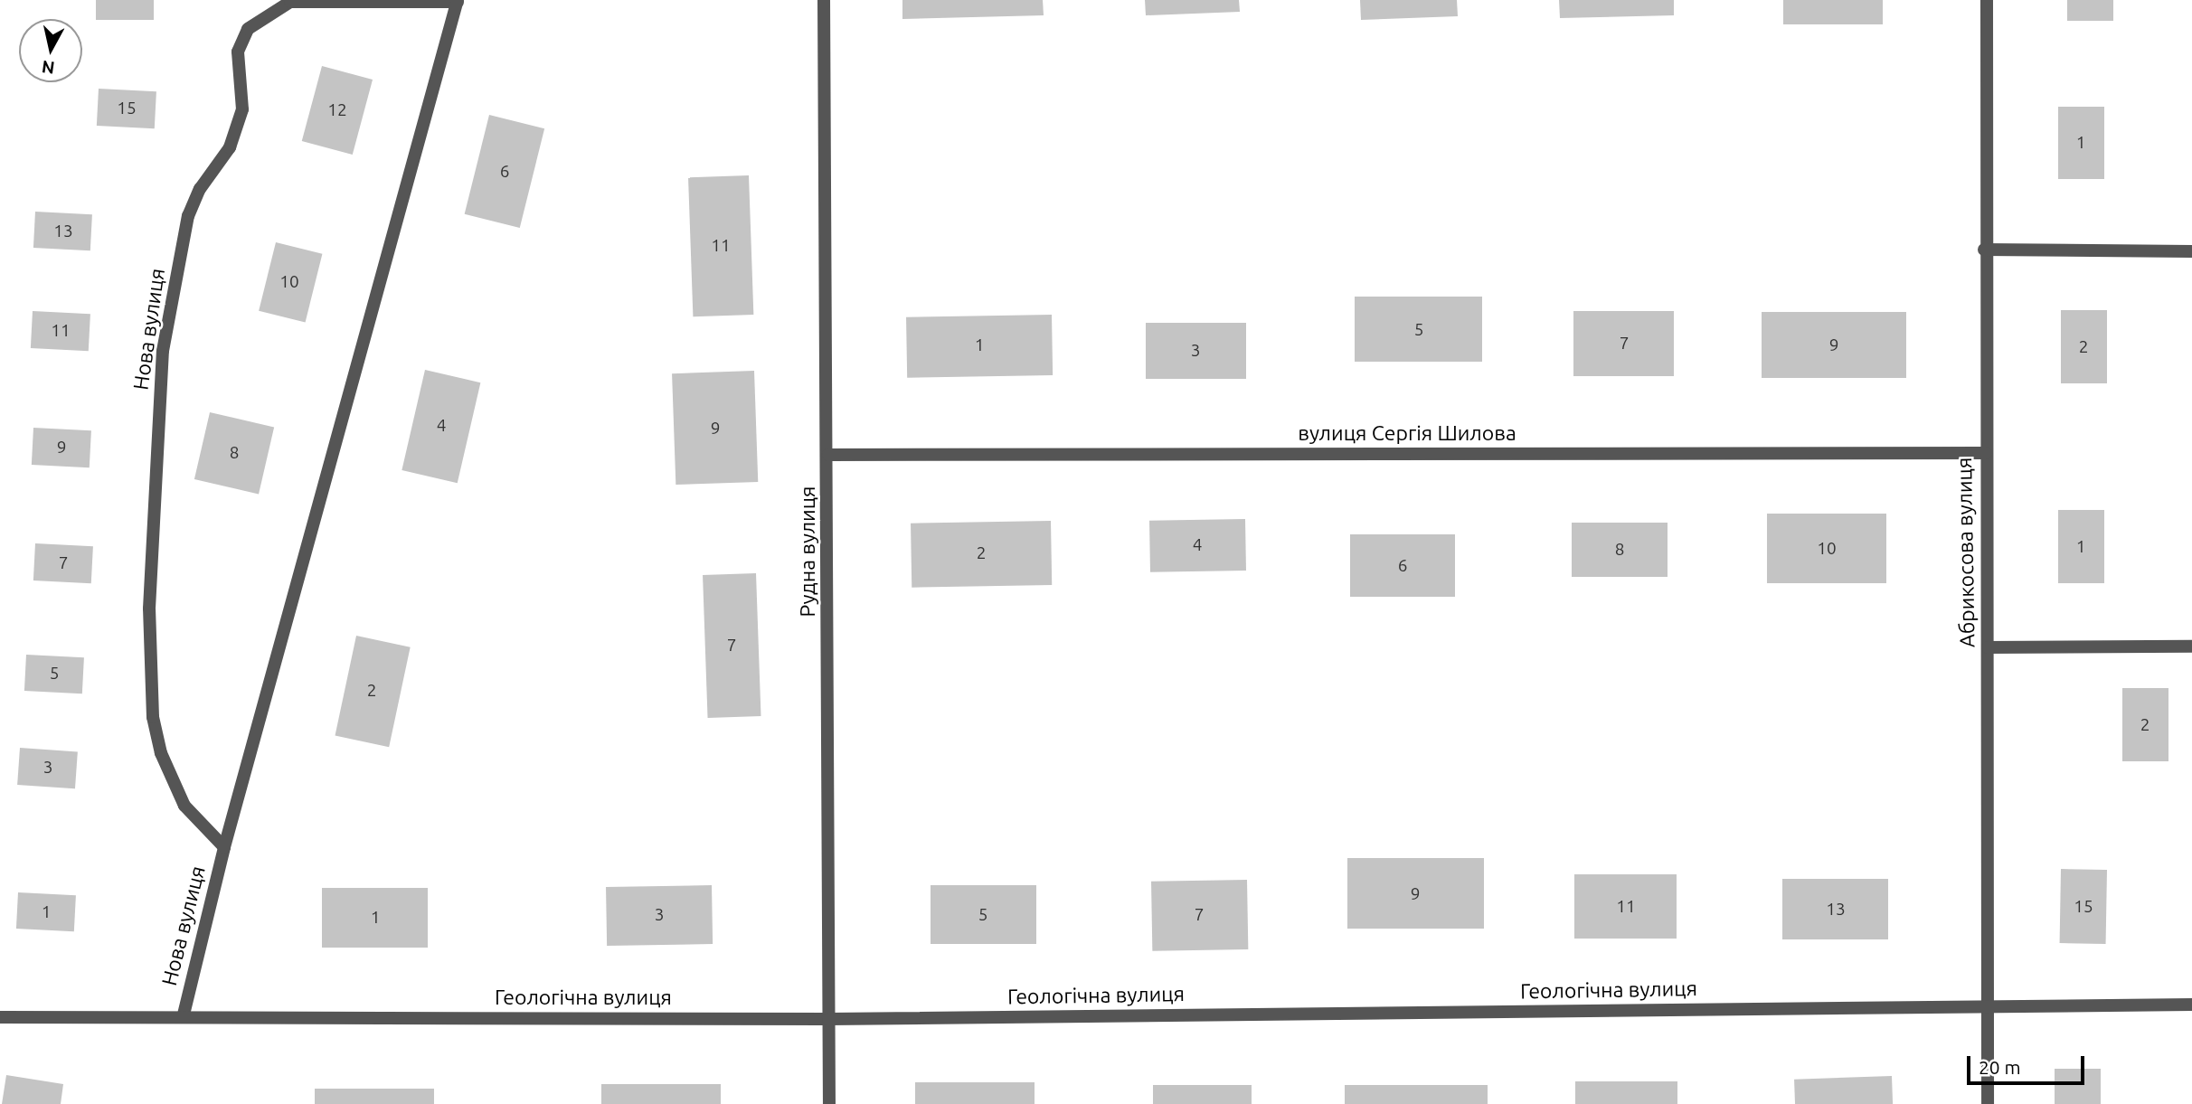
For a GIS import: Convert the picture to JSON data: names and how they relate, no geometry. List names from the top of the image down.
{
  "streets": {
    "street": [
      "Нова вулиця",
      "вулиця Сергія Шилова",
      "Рудна вулиця",
      "Абрикосова вулиця",
      "Геологічна вулиця"
    ]
  },
  "crossings": [
    ["Нова вулиця", "Геологічна вулиця"],
    ["вулиця Сергія Шилова", "Рудна вулиця"],
    ["вулиця Сергія Шилова", "Абрикосова вулиця"],
    ["Рудна вулиця", "Геологічна вулиця"],
    ["Абрикосова вулиця", "Геологічна вулиця"]
  ],
  "house_numbers": [
    "15",
    "12",
    "1",
    "6",
    "13",
    "11",
    "10",
    "5",
    "11",
    "7",
    "1",
    "9",
    "2",
    "3",
    "4",
    "9",
    "9",
    "8",
    "4",
    "1",
    "10",
    "8",
    "2",
    "7",
    "6",
    "7",
    "5",
    "2",
    "2",
    "3",
    "9",
    "11",
    "15",
    "13",
    "1",
    "3",
    "5",
    "7",
    "1"
  ],
  "scale_bar": "20 m",
  "north": "bottom"
}
